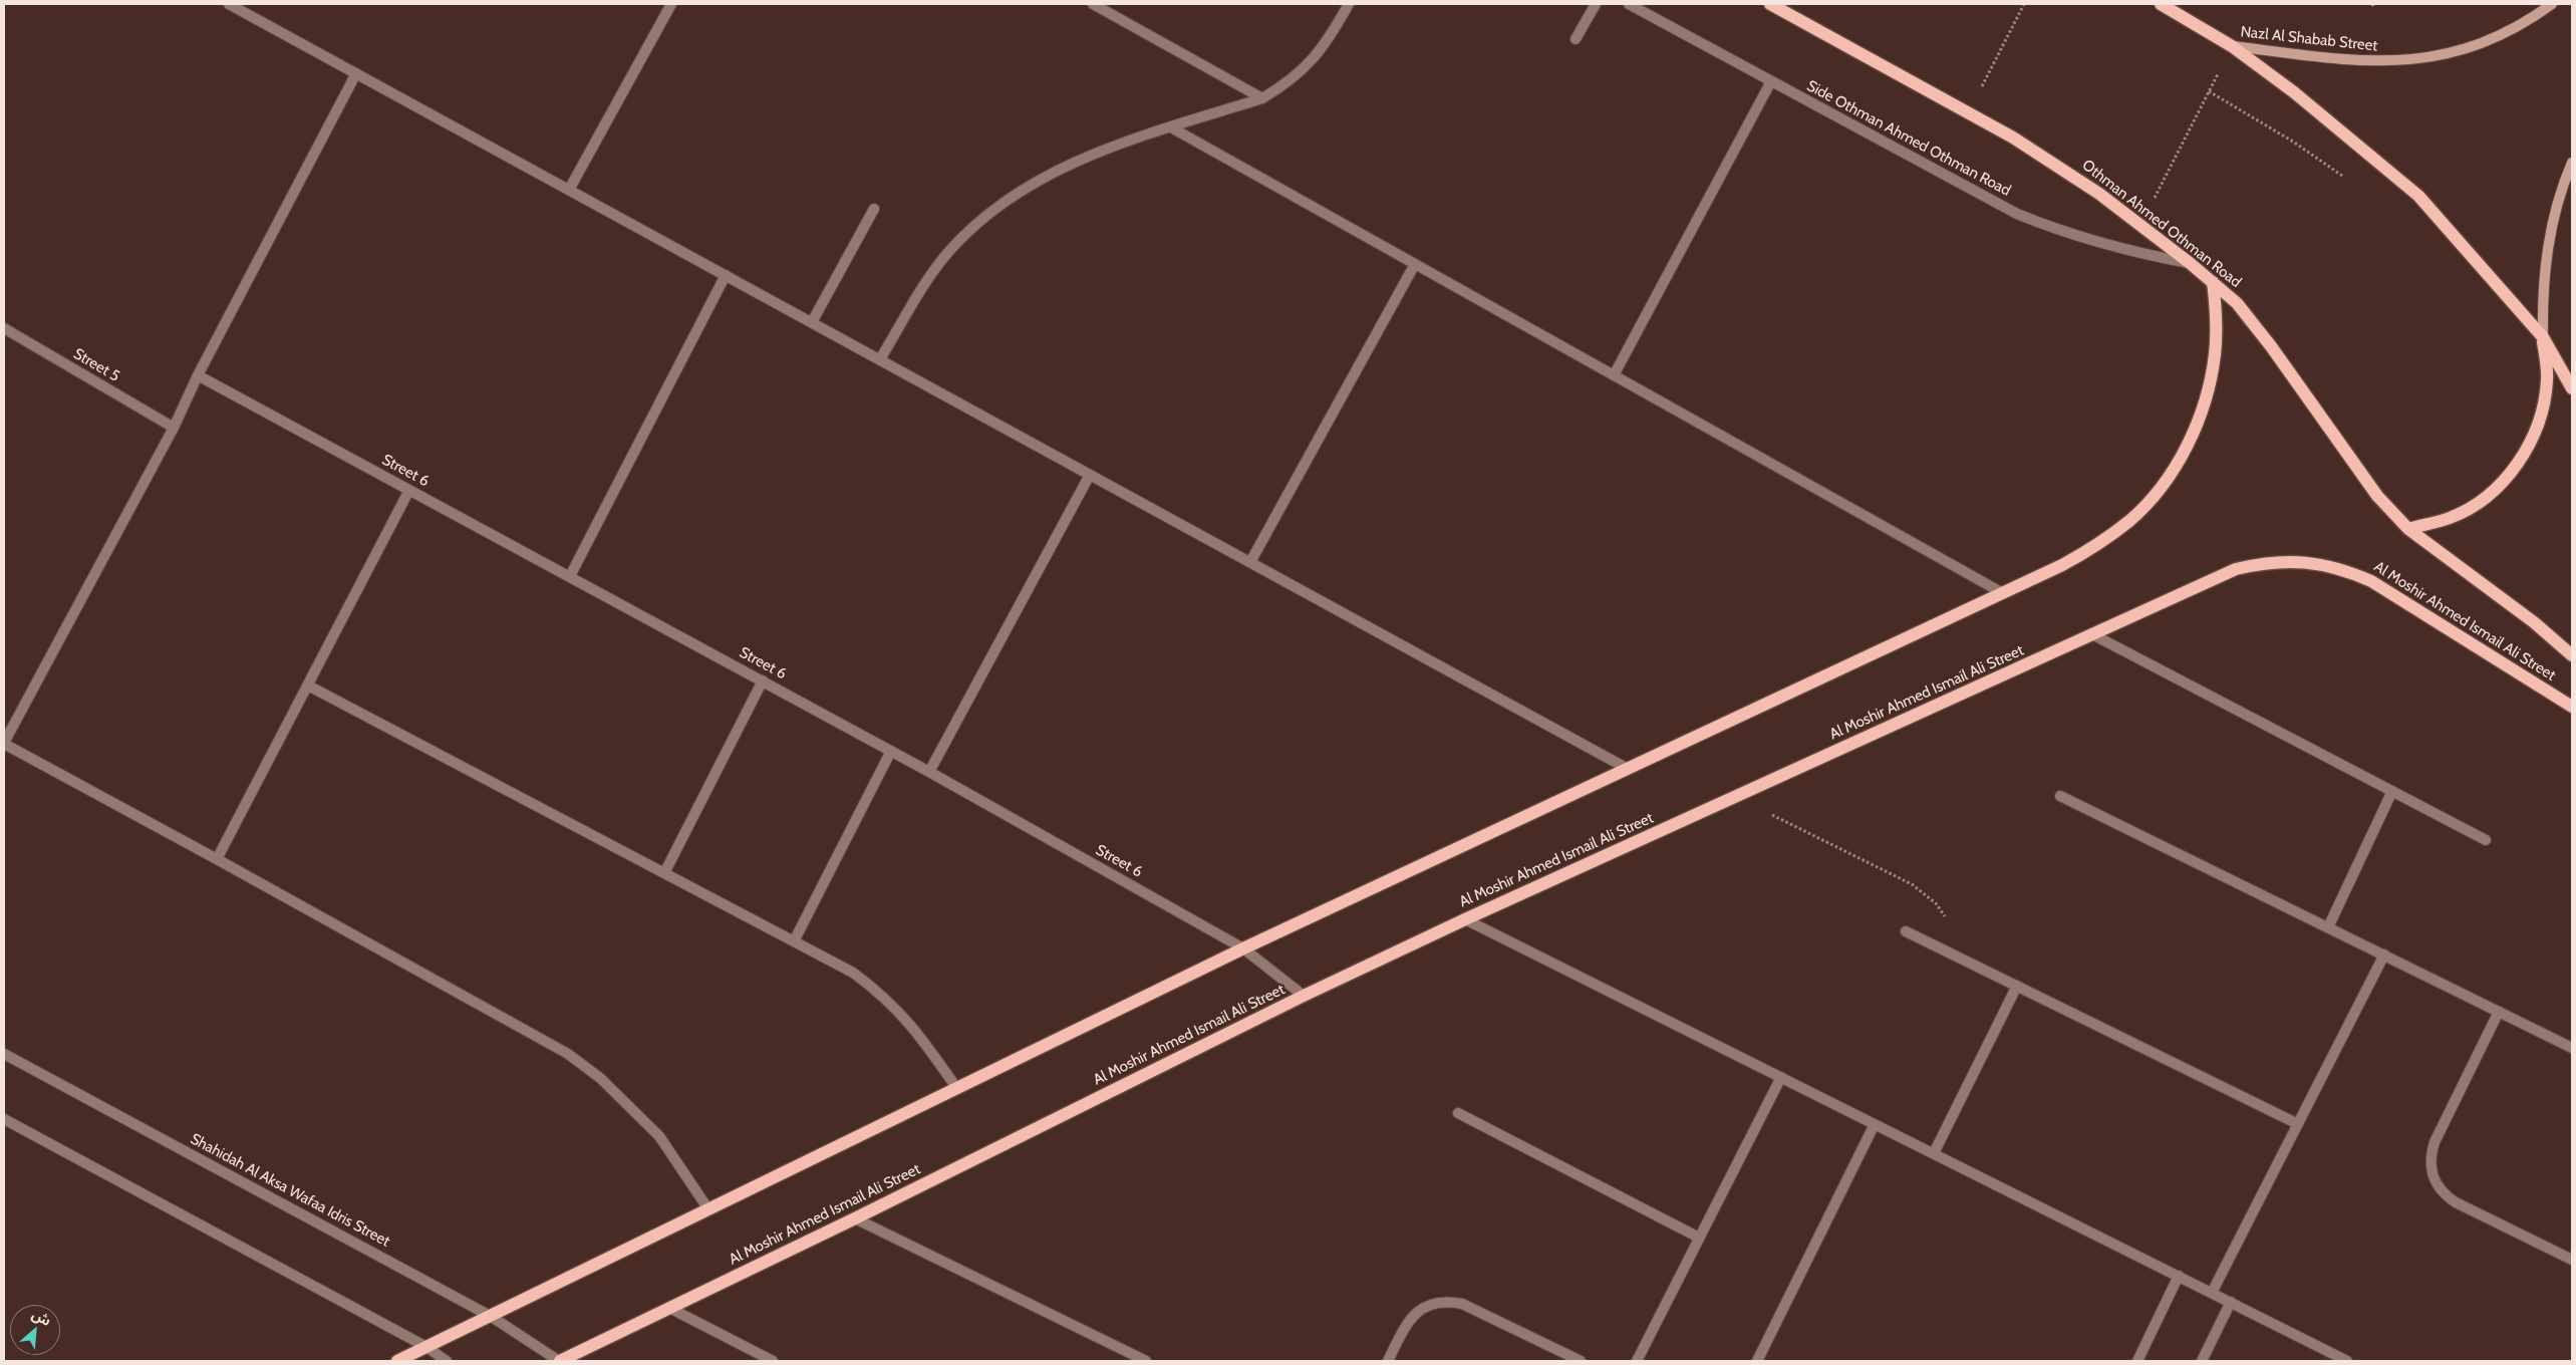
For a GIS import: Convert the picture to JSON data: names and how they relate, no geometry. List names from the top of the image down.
{
  "streets": {
    "main road": ["Othman Ahmed Othman Road", "Al Moshir Ahmed Ismail Ali Street"],
    "street": [
      "Nazl Al Shabab Street",
      "Side Othman Ahmed Othman Road",
      "Street 5",
      "Street 6",
      "Shahidah Al Aksa Wafaa Idris Street"
    ]
  },
  "crossings": [
    ["Side Othman Ahmed Othman Road", "Othman Ahmed Othman Road"],
    ["Street 6", "Al Moshir Ahmed Ismail Ali Street"],
    ["Al Moshir Ahmed Ismail Ali Street", "Shahidah Al Aksa Wafaa Idris Street"]
  ],
  "north": "top right"
}
